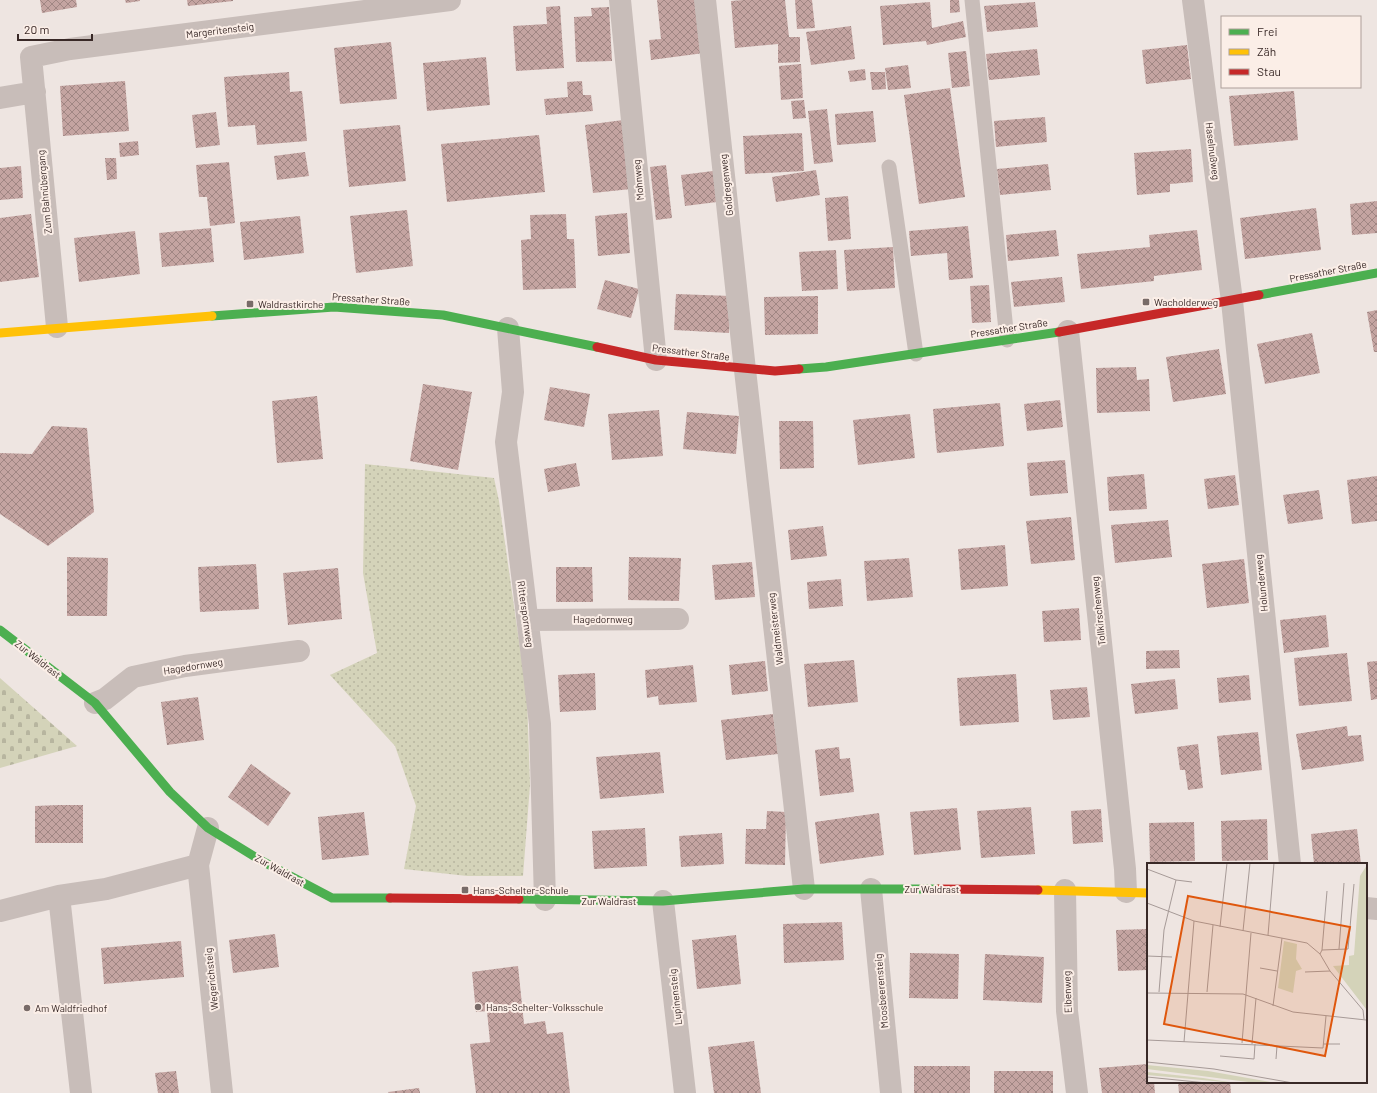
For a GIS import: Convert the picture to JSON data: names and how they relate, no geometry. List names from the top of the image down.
{
  "streets": {
    "street": [
      "Margeritensteig",
      "Haselnußweg",
      "Mohnweg",
      "Goldregenweg",
      "Zum Bahnübergang",
      "Pressather Straße",
      "Holunderweg",
      "Tollkirschenweg",
      "Ritterspornweg",
      "Hagedornweg",
      "Waldmeisterweg",
      "Zur Waldrast",
      "Wegerichsteig",
      "Moosbeerensteig",
      "Eibenweg",
      "Lupinensteig"
    ]
  },
  "crossings": [
    ["Margeritensteig", "Zum Bahnübergang"],
    ["Haselnußweg", "Pressather Straße"],
    ["Haselnußweg", "Holunderweg"],
    ["Mohnweg", "Pressather Straße"],
    ["Goldregenweg", "Pressather Straße"],
    ["Goldregenweg", "Waldmeisterweg"],
    ["Zum Bahnübergang", "Pressather Straße"],
    ["Pressather Straße", "Holunderweg"],
    ["Pressather Straße", "Tollkirschenweg"],
    ["Pressather Straße", "Ritterspornweg"],
    ["Pressather Straße", "Waldmeisterweg"],
    ["Tollkirschenweg", "Zur Waldrast"],
    ["Ritterspornweg", "Hagedornweg"],
    ["Ritterspornweg", "Zur Waldrast"],
    ["Hagedornweg", "Zur Waldrast"],
    ["Waldmeisterweg", "Zur Waldrast"],
    ["Zur Waldrast", "Moosbeerensteig"],
    ["Zur Waldrast", "Eibenweg"],
    ["Zur Waldrast", "Lupinensteig"]
  ],
  "places": {
    "transit": ["Wacholderweg", "Waldrastkirche", "Hans-Schelter-Schule"],
    "other": ["Hans-Schelter-Volksschule", "Am Waldfriedhof"]
  },
  "legend": ["Frei", "Zäh", "Stau"],
  "scale_bar": "20 m"
}
